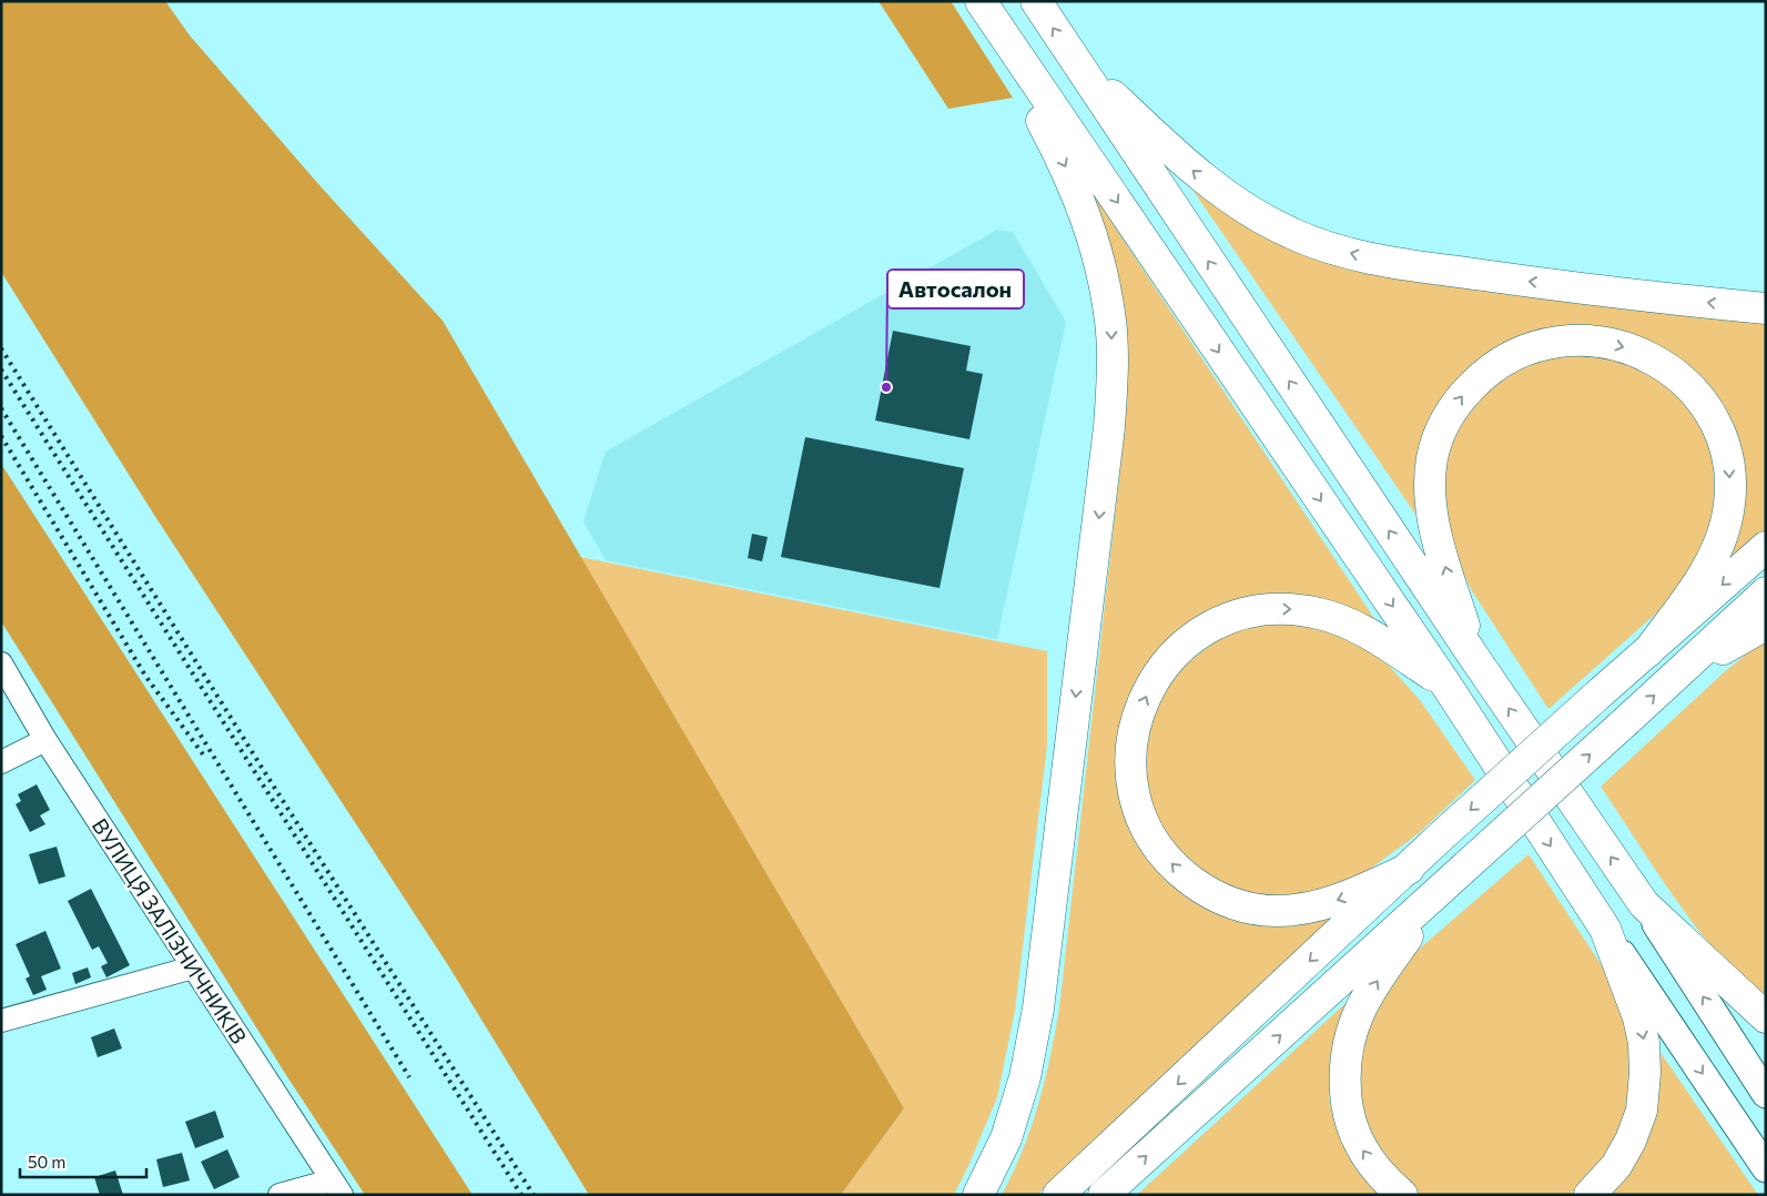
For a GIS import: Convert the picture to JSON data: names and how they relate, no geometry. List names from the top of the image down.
{
  "streets": {
    "street": ["ВУЛИЦЯ ЗАЛІЗНИЧНИКІВ"]
  },
  "places": ["Автосалон"],
  "scale_bar": "50 m"
}
